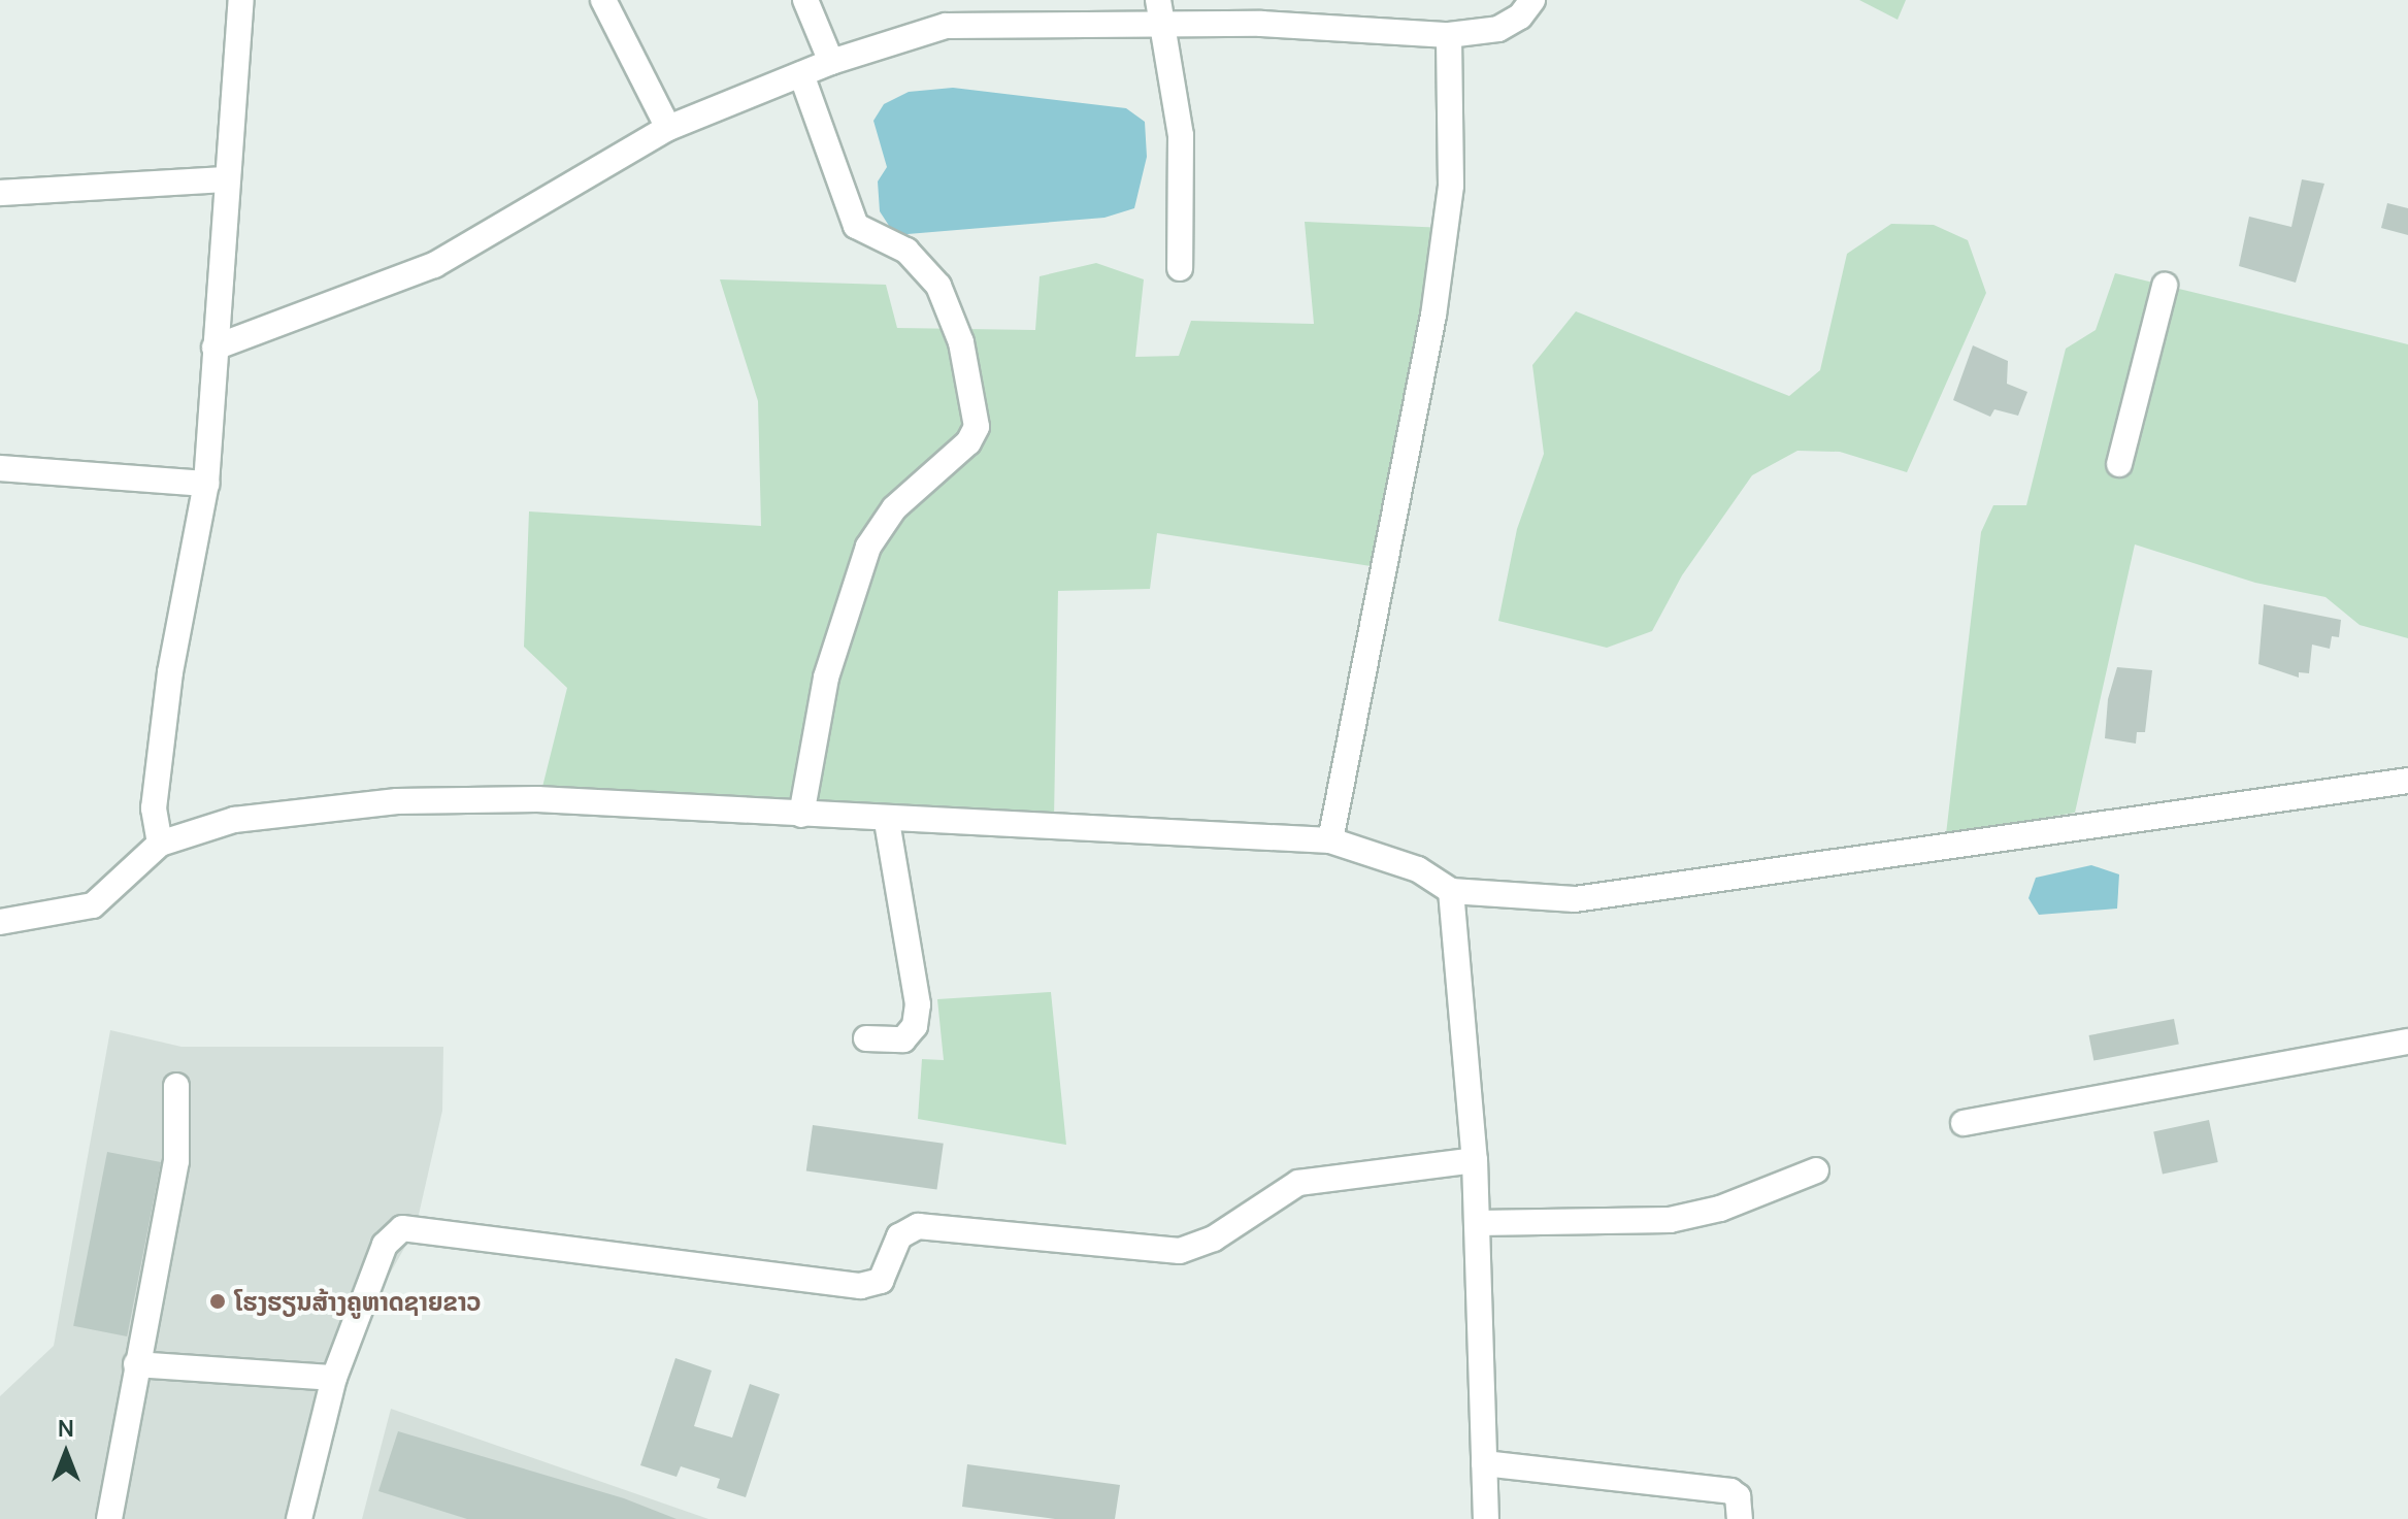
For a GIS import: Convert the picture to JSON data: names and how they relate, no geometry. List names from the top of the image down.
{
  "places": ["ໂຮງຮຽນສ້າງຄູຫາດຊາຍຂາວ"],
  "north": "top"
}
